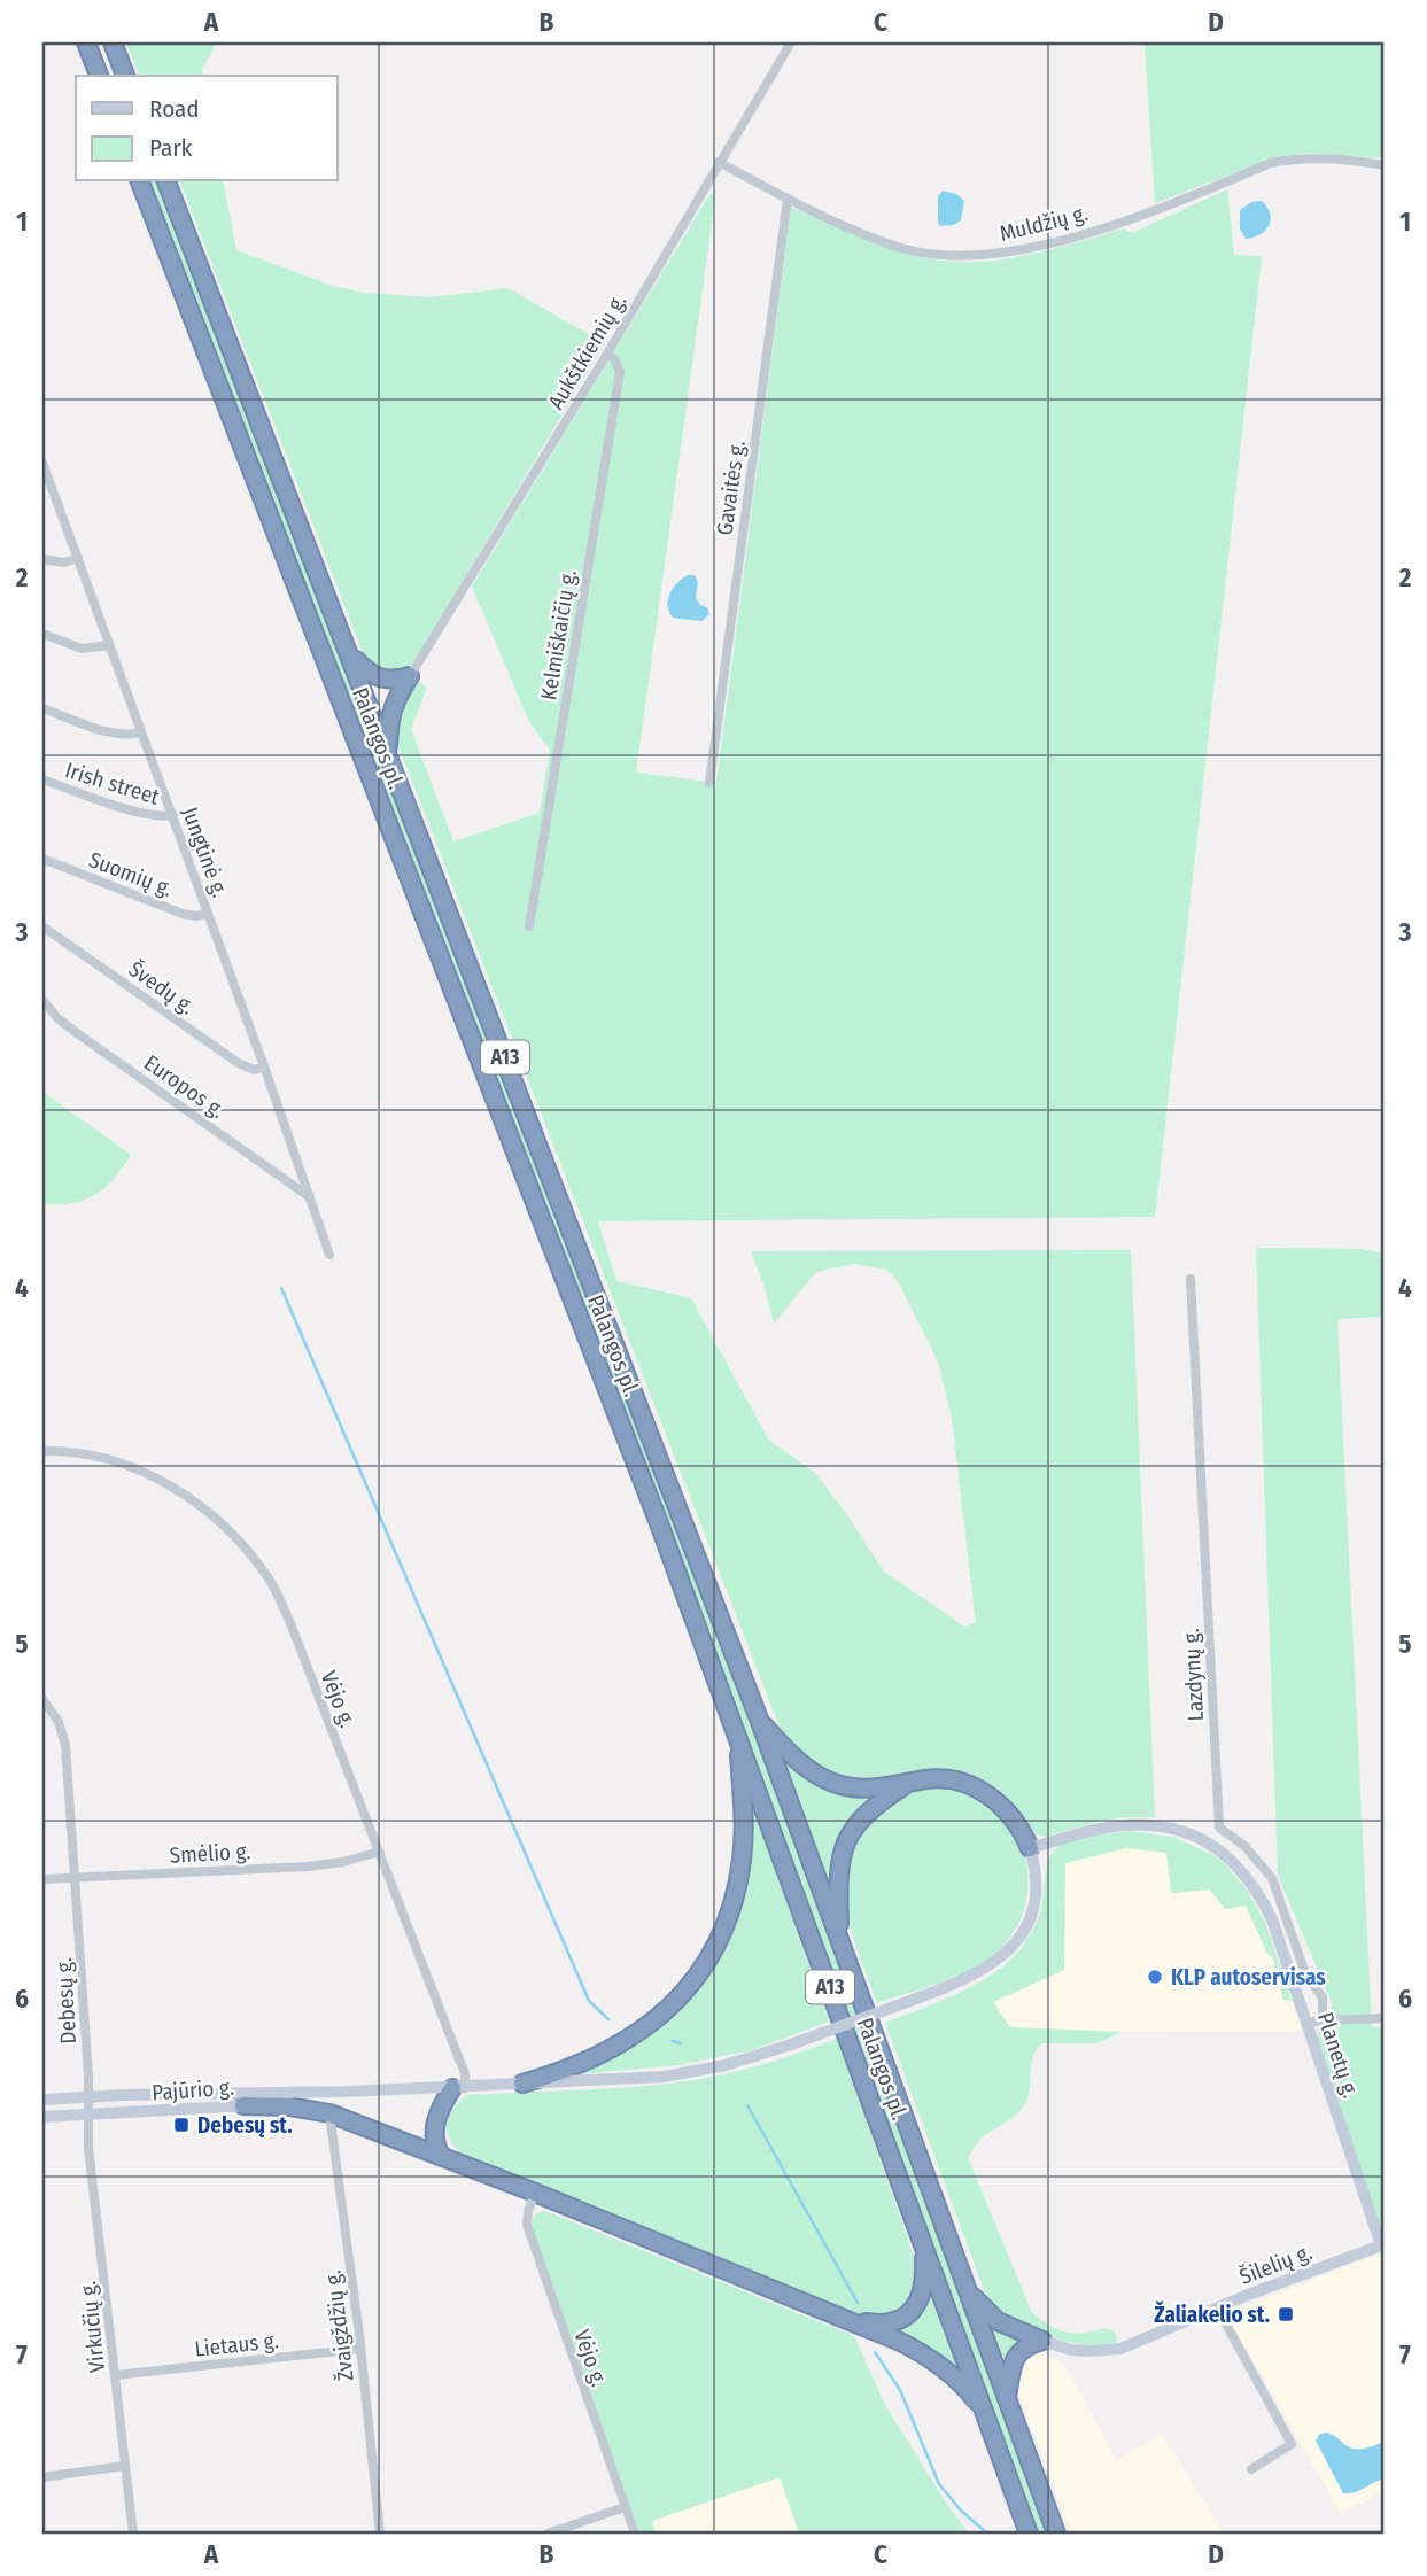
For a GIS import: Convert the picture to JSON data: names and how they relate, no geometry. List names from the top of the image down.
{
  "streets": {
    "highway": ["Palangos pl.", "A13"],
    "main road": ["Planetų g.", "Pajūrio g.", "Šilelių g."],
    "street": [
      "Muldžių g.",
      "Aukštkiemių g.",
      "Gavaitės g.",
      "Kelmiškaičių g.",
      "Irish street",
      "Jungtinė g.",
      "Suomių g.",
      "Švedų g.",
      "Europos g.",
      "Lazdynų g.",
      "Vėjo g.",
      "Smėlio g.",
      "Debesų g.",
      "Žvaigždžių g.",
      "Virkučių g.",
      "Lietaus g."
    ]
  },
  "crossings": [
    ["Muldžių g.", "Aukštkiemių g."],
    ["Muldžių g.", "Gavaitės g."],
    ["Aukštkiemių g.", "Kelmiškaičių g."],
    ["Irish street", "Jungtinė g."],
    ["Jungtinė g.", "Suomių g."],
    ["Jungtinė g.", "Švedų g."],
    ["Jungtinė g.", "Europos g."],
    ["Vėjo g.", "Smėlio g."],
    ["Vėjo g.", "Pajūrio g."],
    ["Smėlio g.", "Debesų g."],
    ["Debesų g.", "Pajūrio g."],
    ["Debesų g.", "Virkučių g."],
    ["Planetų g.", "Pajūrio g."],
    ["Planetų g.", "Šilelių g."],
    ["Pajūrio g.", "Virkučių g."],
    ["Žvaigždžių g.", "Lietaus g."],
    ["Virkučių g.", "Lietaus g."]
  ],
  "places": {
    "other": ["KLP autoservisas"],
    "transit": ["Debesų st.", "Žaliakelio st."]
  },
  "legend": ["Road", "Park"],
  "grid": {
    "columns": [
      "A",
      "B",
      "C",
      "D"
    ],
    "rows": [
      "1",
      "2",
      "3",
      "4",
      "5",
      "6",
      "7"
    ]
  }
}
